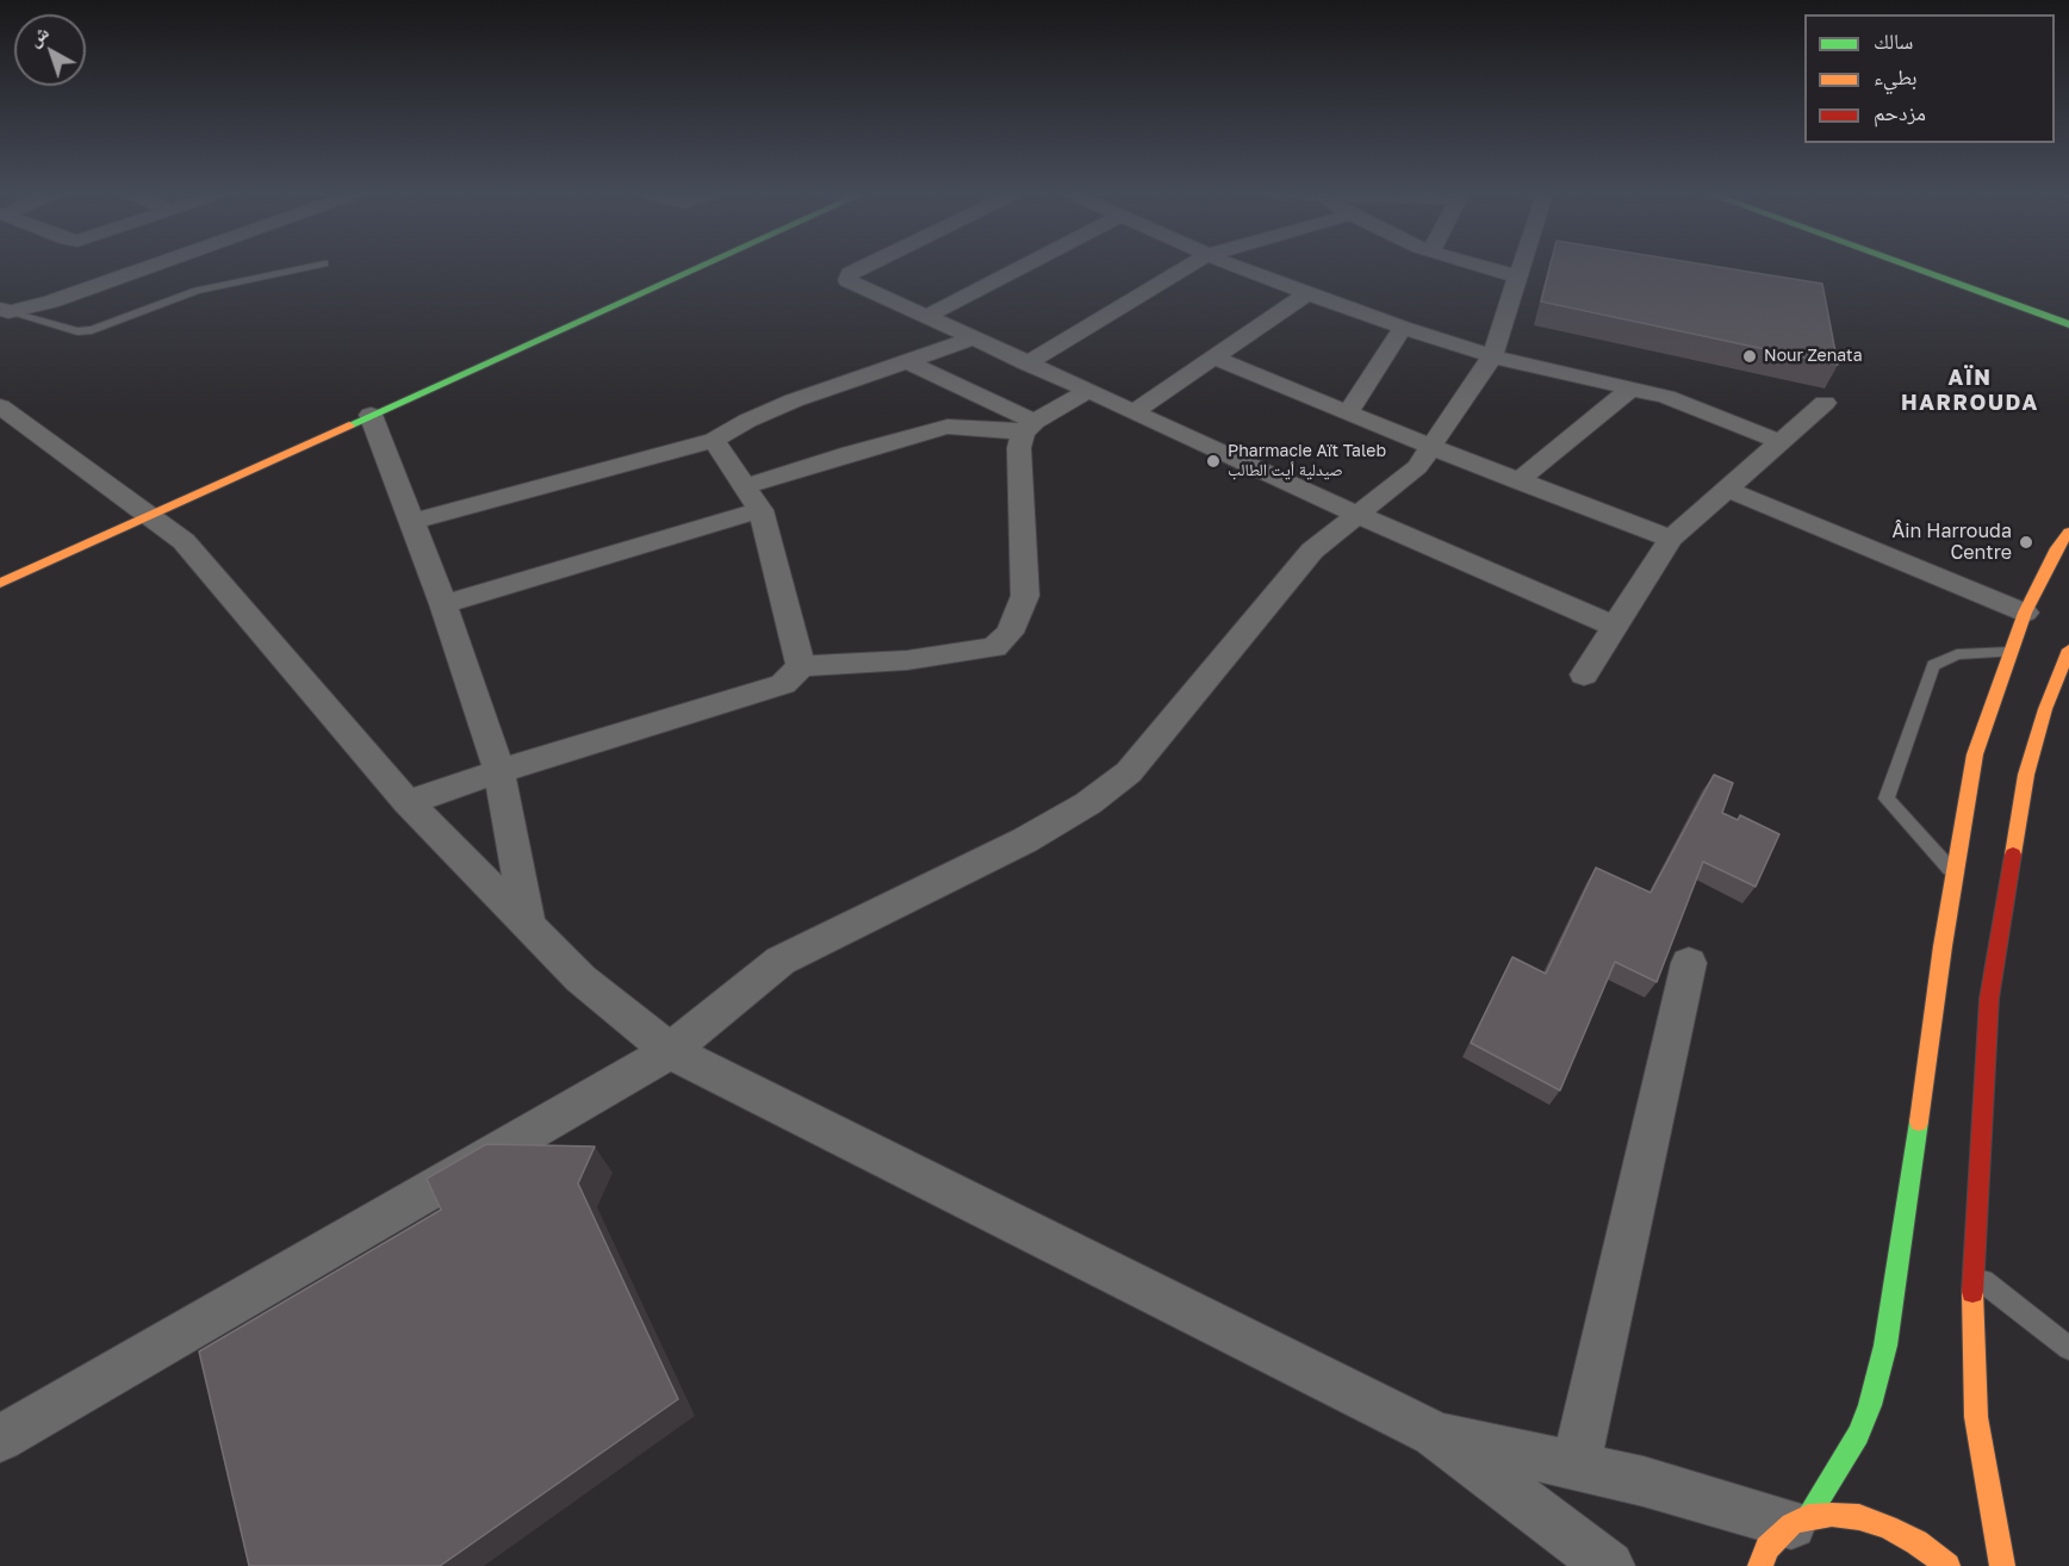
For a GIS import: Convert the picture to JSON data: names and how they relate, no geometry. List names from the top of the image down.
{
  "districts": ["AÏN HARROUDA"],
  "places": ["Nour Zenata", "Pharmacie Aït Taleb صيدلية أيت الطالب", "Âin Harrouda Centre"],
  "legend": ["سالك", "بطيء", "مزدحم"],
  "north": "top left"
}
